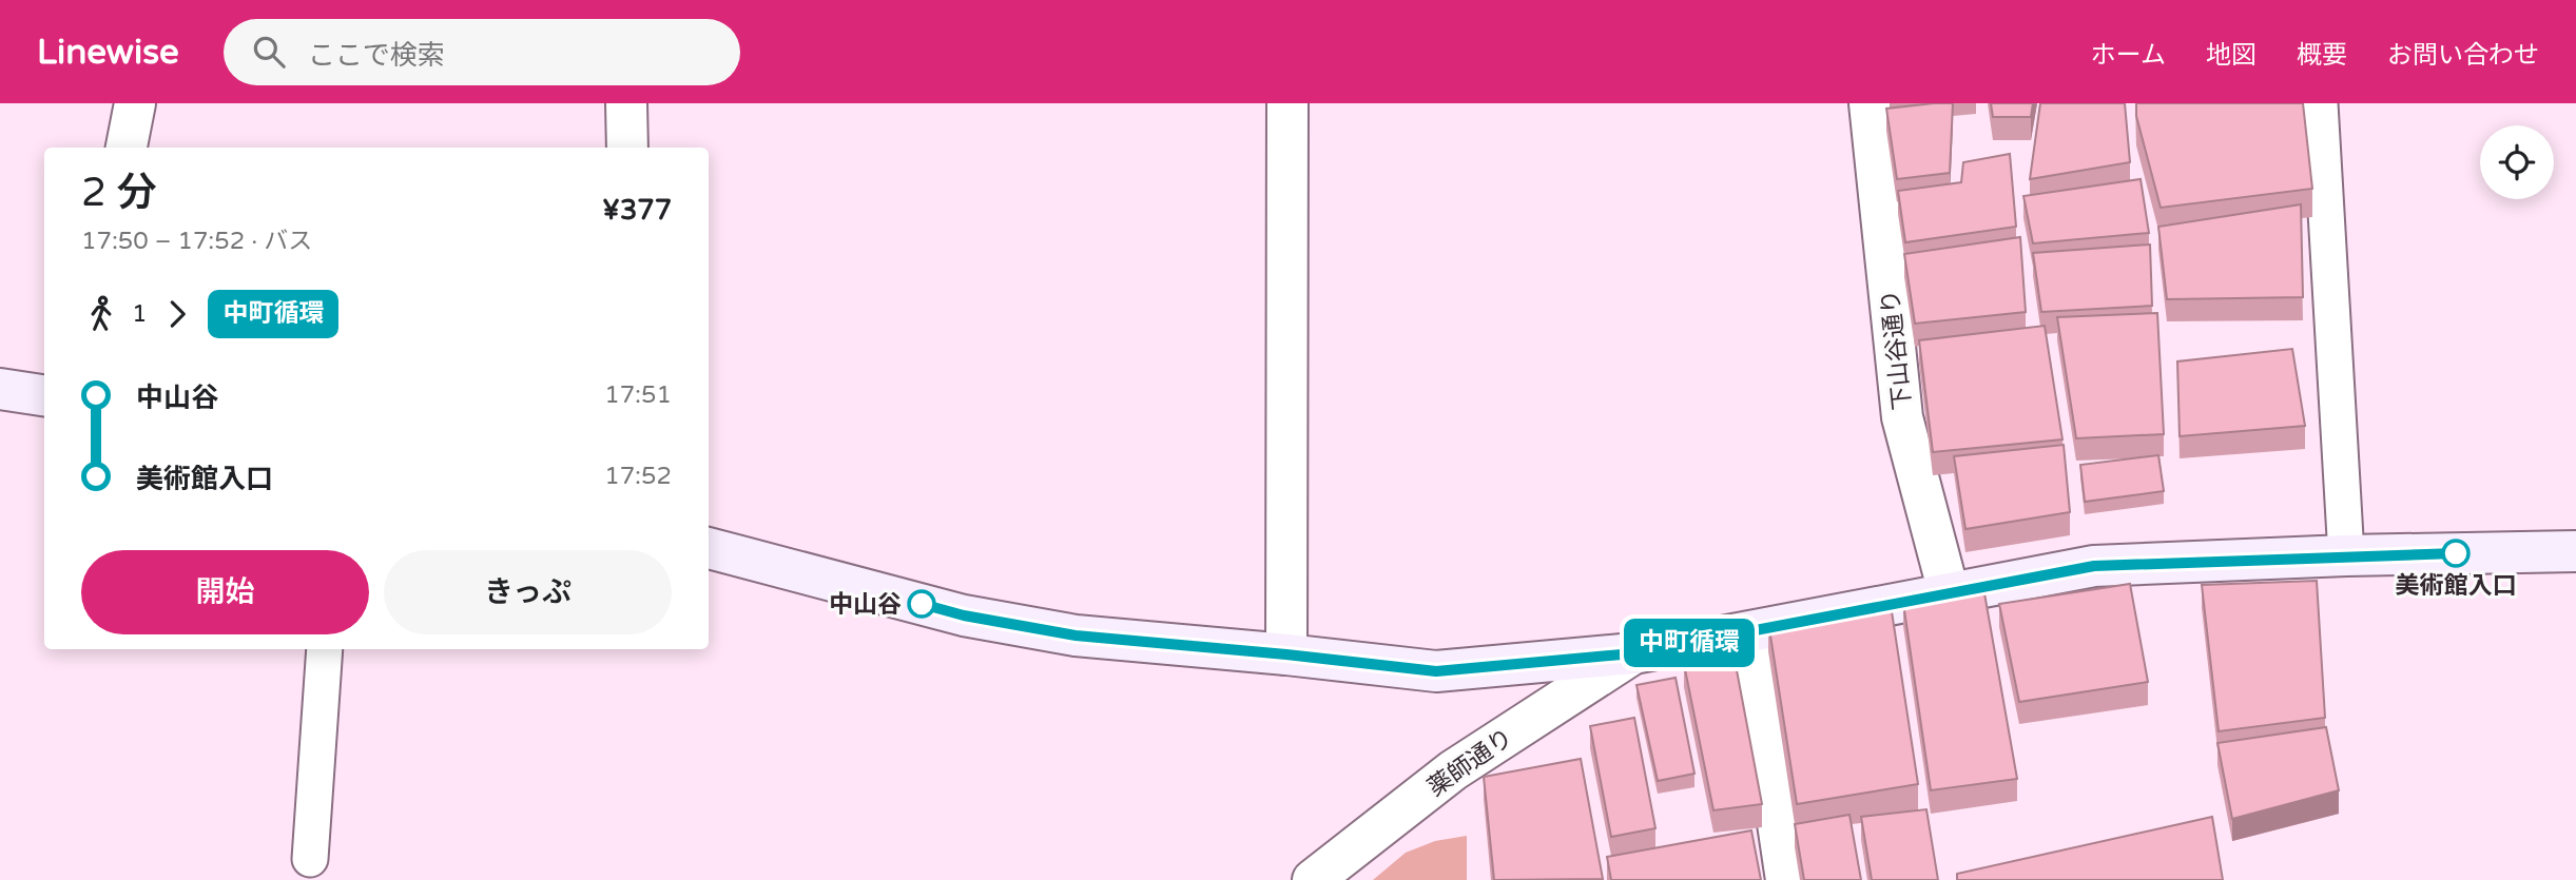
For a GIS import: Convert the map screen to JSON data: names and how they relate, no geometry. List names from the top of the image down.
{
  "streets": {
    "street": ["下山谷通り", "薬師通り"]
  },
  "places": ["美術館入口", "中山谷"],
  "lines": ["bus line 中町循環"],
  "page": {
    "header": "Linewise",
    "search": "ここで検索",
    "nav": [
      "ホーム",
      "地図",
      "概要",
      "お問い合わせ"
    ],
    "on_map": "中町循環",
    "heading": ["2 分", "17:50 – 17:52 · バス", "¥377"],
    "legs": ["1", "中町循環"],
    "list": [
      {
        "name": "中山谷",
        "value": "17:51"
      },
      {
        "name": "美術館入口",
        "value": "17:52"
      }
    ],
    "buttons": ["開始", "きっぷ"]
  }
}
